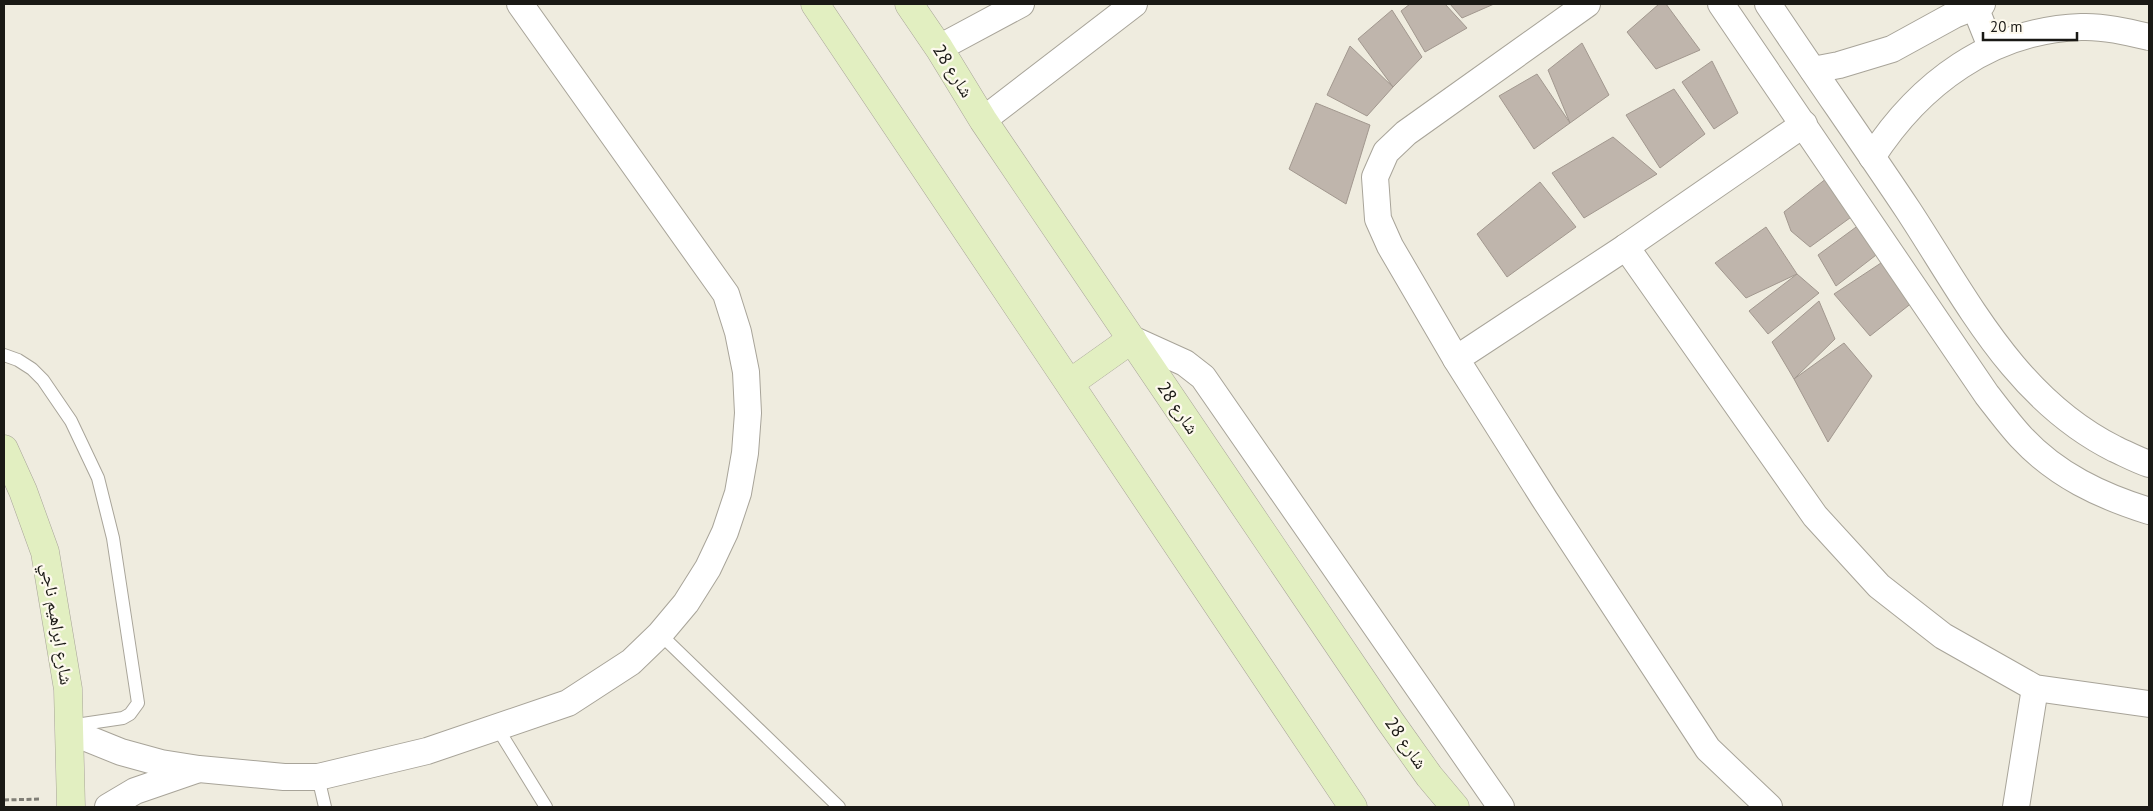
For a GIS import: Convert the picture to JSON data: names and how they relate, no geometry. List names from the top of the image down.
{
  "streets": {
    "street": ["شارع 28", "شارع ابراهيم ناجي"]
  },
  "scale_bar": "20 m"
}
